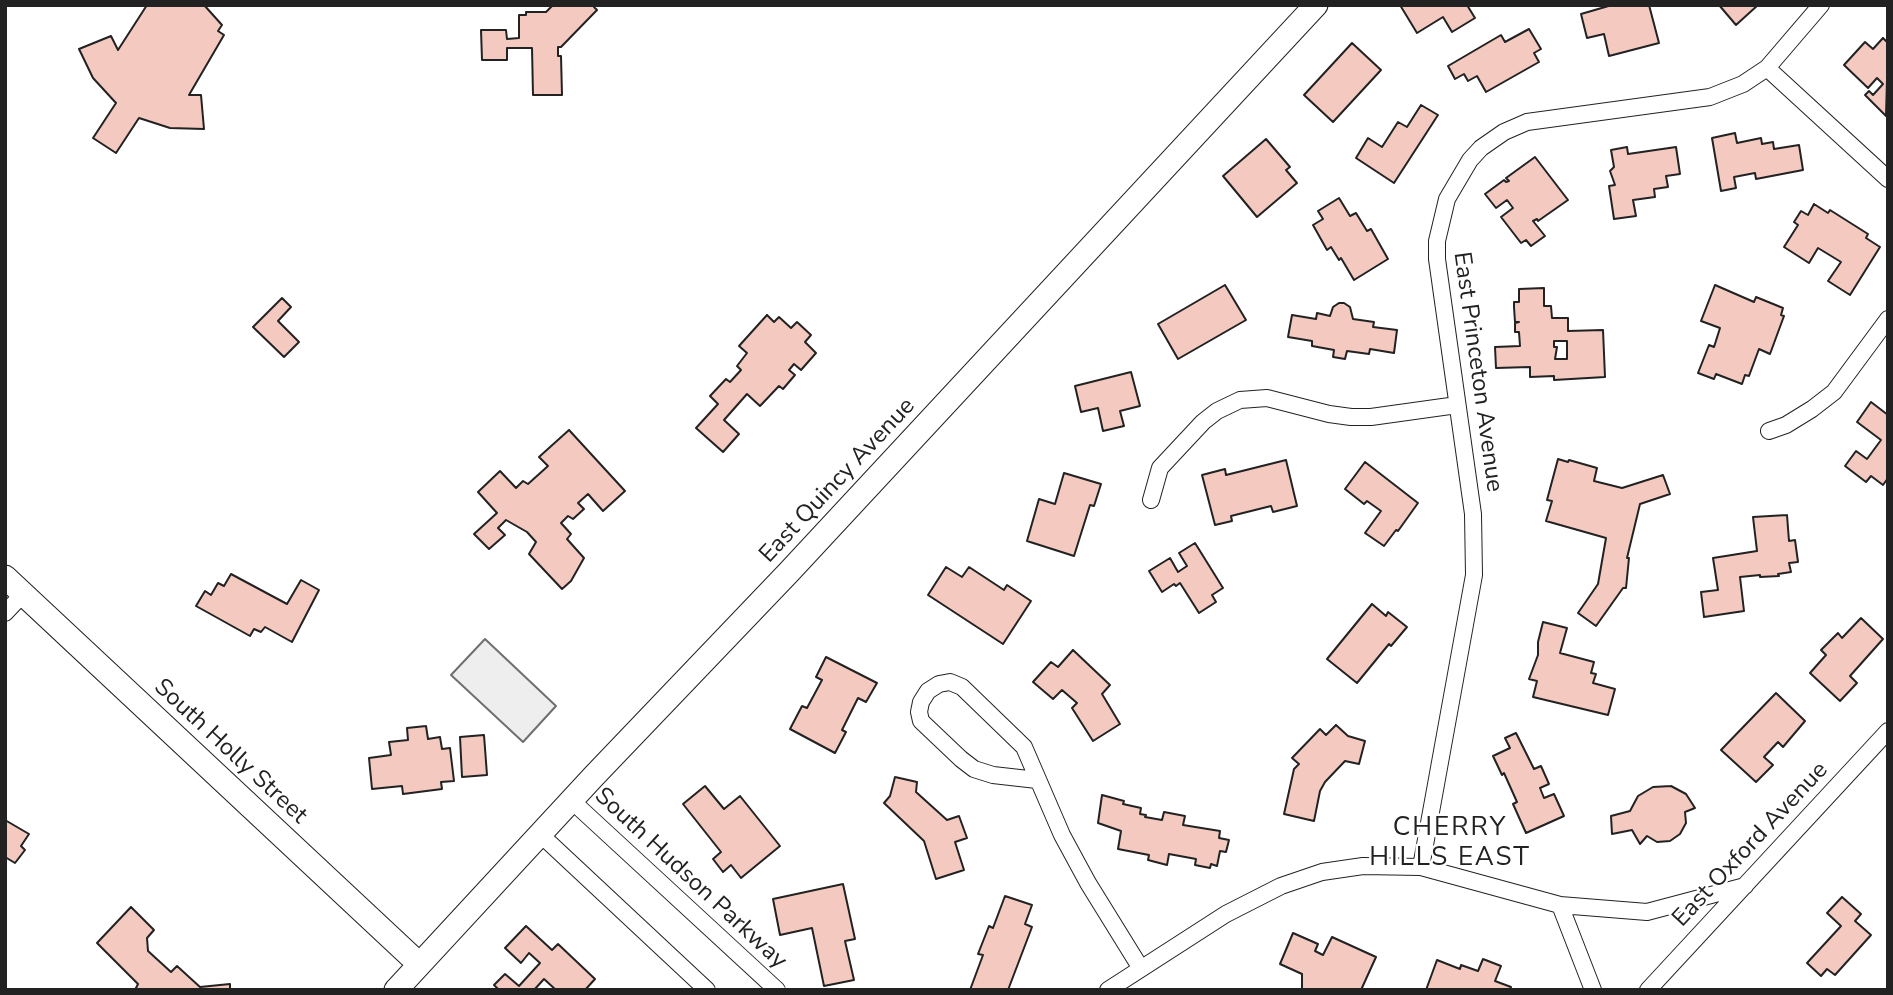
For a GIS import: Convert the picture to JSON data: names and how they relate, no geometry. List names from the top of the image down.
{
  "streets": {
    "street": [
      "East Princeton Avenue",
      "East Quincy Avenue",
      "South Holly Street",
      "East Oxford Avenue",
      "South Hudson Parkway"
    ]
  },
  "crossings": [
    ["East Quincy Avenue", "South Holly Street"],
    ["East Quincy Avenue", "South Hudson Parkway"]
  ],
  "districts": ["CHERRY HILLS EAST"]
}
